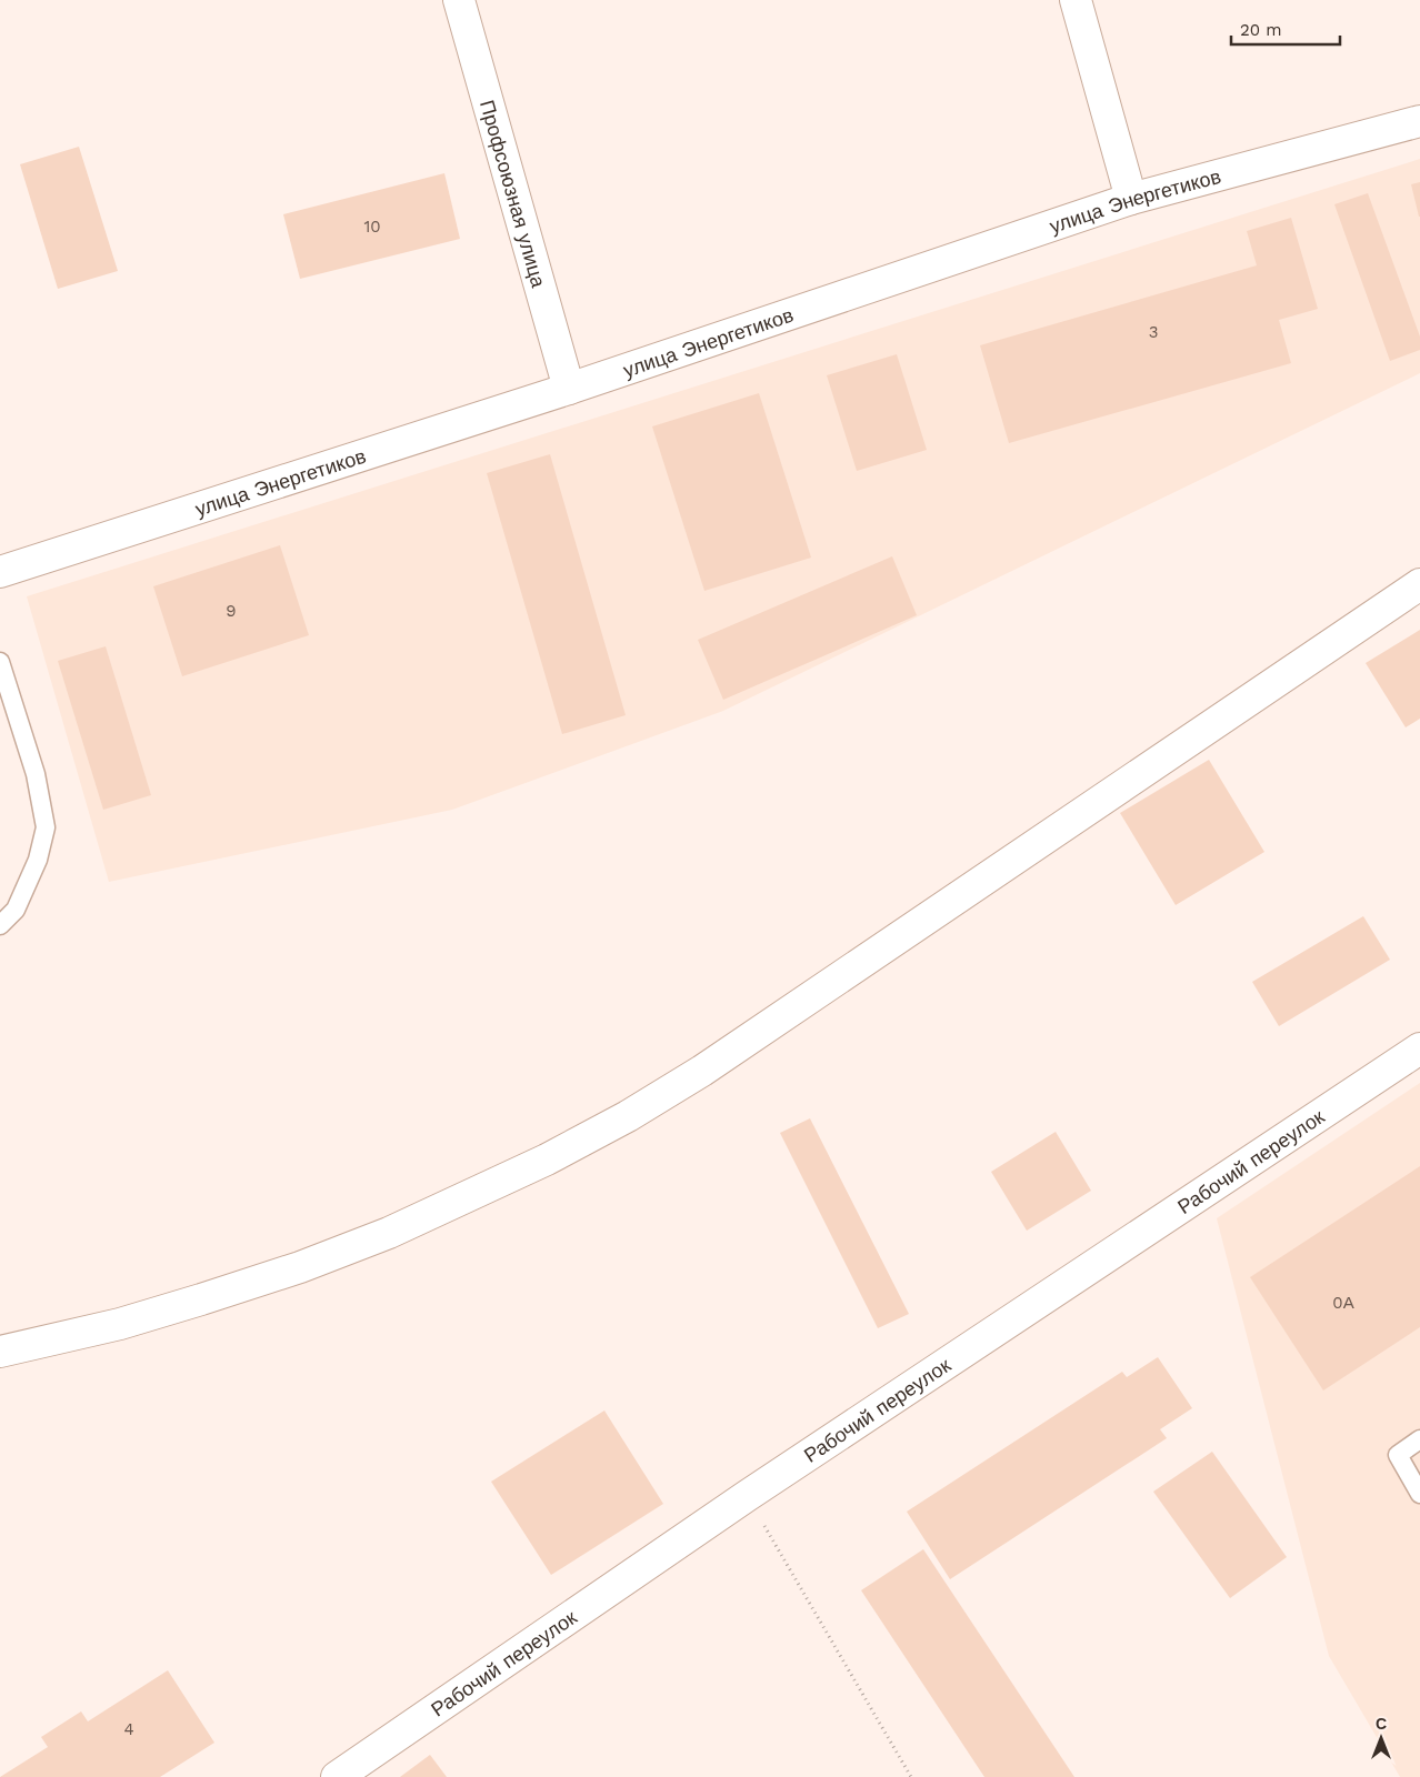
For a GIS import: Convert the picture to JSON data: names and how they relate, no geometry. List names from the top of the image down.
{
  "streets": {
    "street": ["Профсоюзная улица", "улица Энергетиков", "Рабочий переулок"]
  },
  "crossings": [
    ["Профсоюзная улица", "улица Энергетиков"]
  ],
  "house_numbers": [
    "10",
    "3",
    "9",
    "0А",
    "4"
  ],
  "scale_bar": "20 m",
  "north": "top"
}
